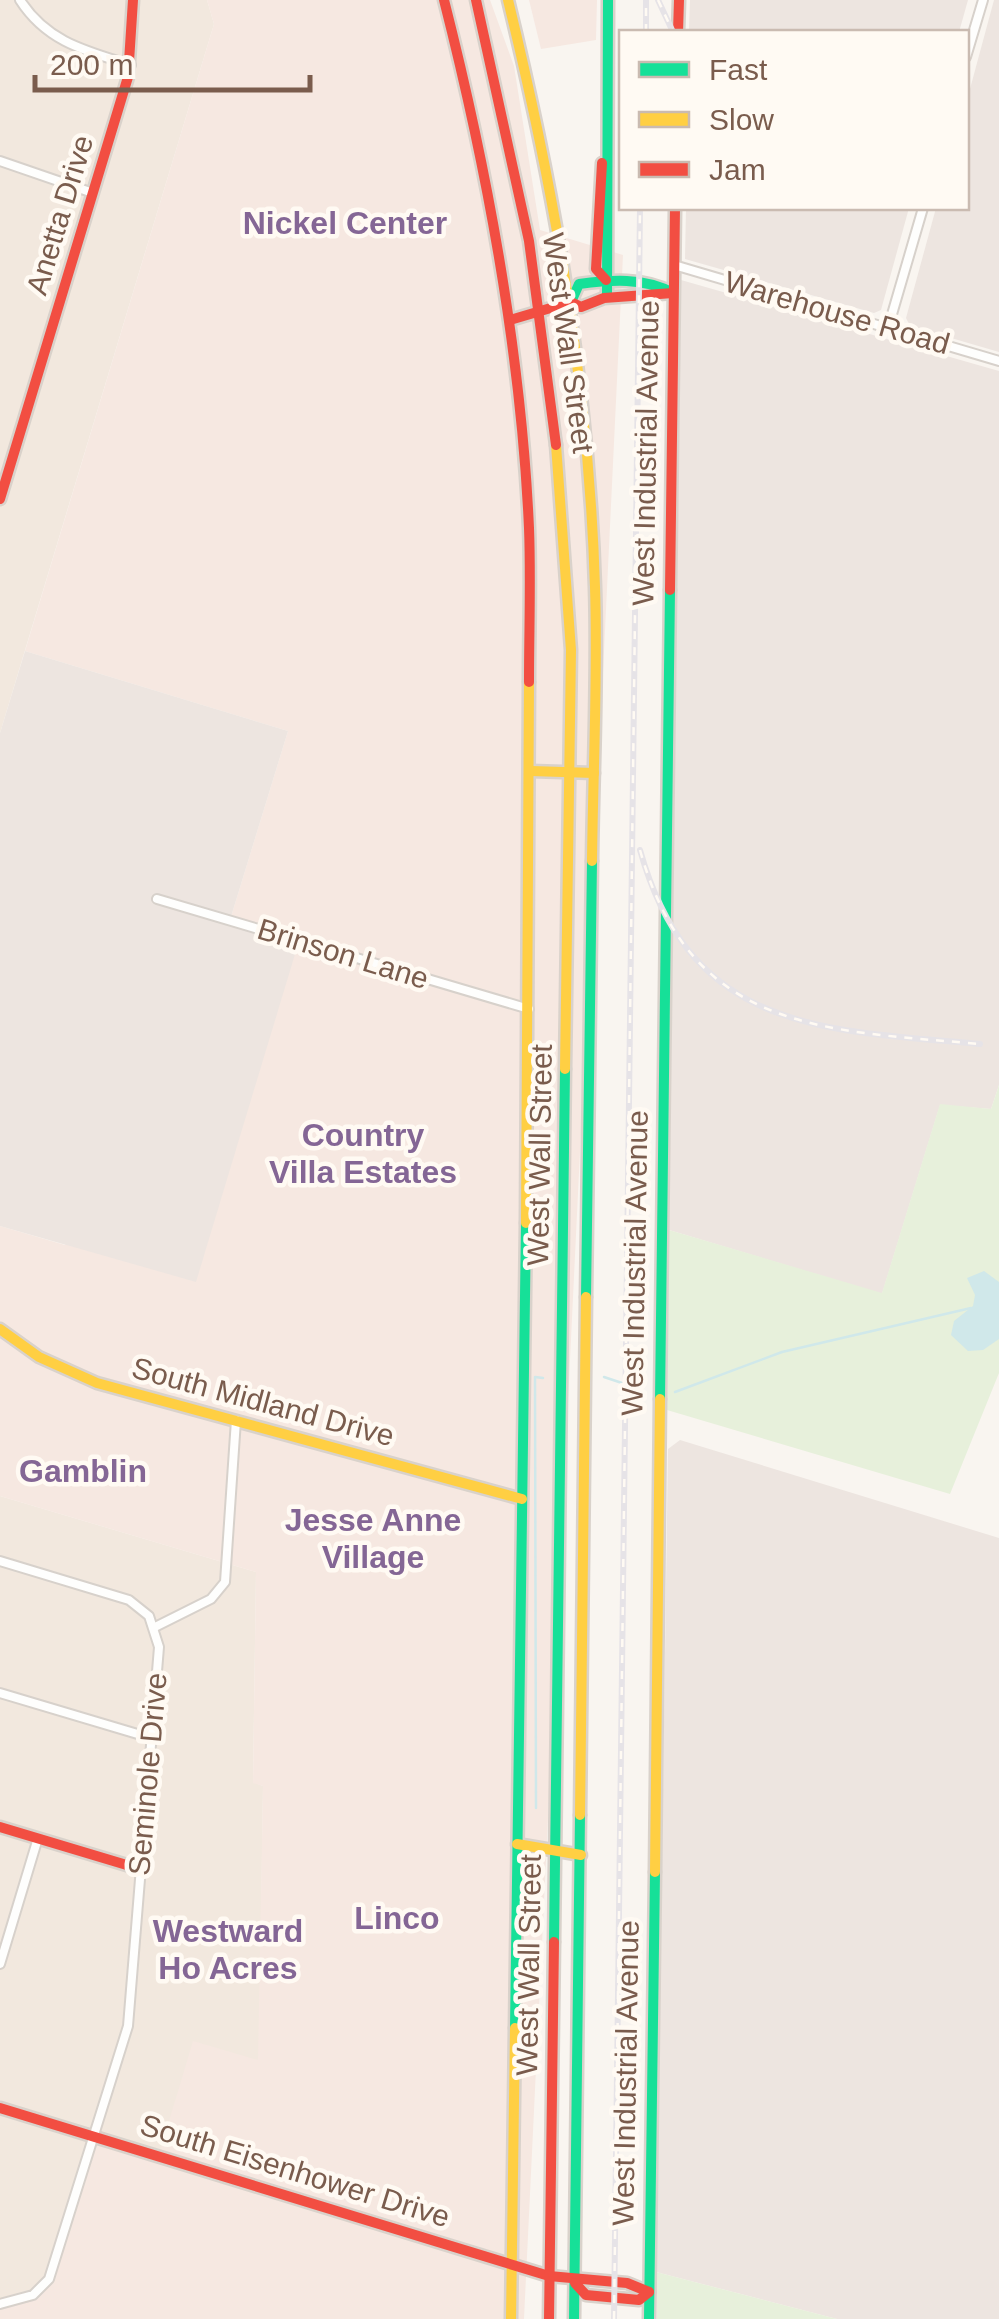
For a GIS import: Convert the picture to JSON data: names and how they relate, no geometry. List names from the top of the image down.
{
  "streets": {
    "street": [
      "Anetta Drive",
      "Warehouse Road",
      "West Wall Street",
      "West Industrial Avenue",
      "Brinson Lane",
      "South Midland Drive",
      "Seminole Drive",
      "South Eisenhower Drive"
    ]
  },
  "crossings": [
    ["Warehouse Road", "West Industrial Avenue"],
    ["West Wall Street", "Brinson Lane"],
    ["West Wall Street", "South Midland Drive"],
    ["West Wall Street", "South Eisenhower Drive"],
    ["West Industrial Avenue", "South Eisenhower Drive"],
    ["Seminole Drive", "South Eisenhower Drive"]
  ],
  "districts": [
    "Nickel Center",
    "Country Villa Estates",
    "Gamblin",
    "Jesse Anne Village",
    "Linco",
    "Westward Ho Acres"
  ],
  "legend": ["Fast", "Slow", "Jam"],
  "scale_bar": "200 m"
}
